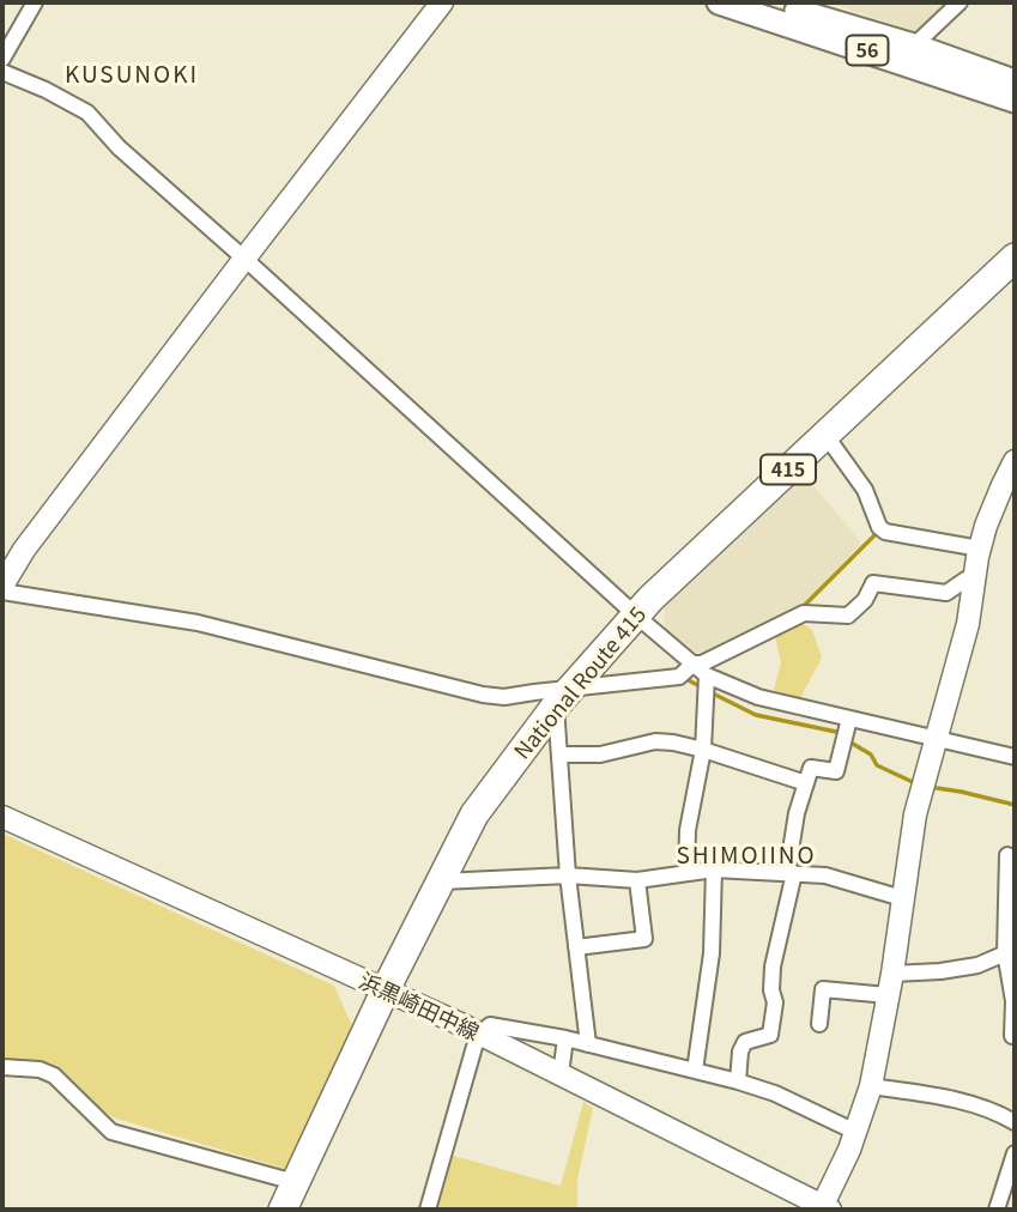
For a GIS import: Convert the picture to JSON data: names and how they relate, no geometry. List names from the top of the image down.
{
  "streets": {
    "highway": ["415", "National Route 415"],
    "main road": ["56"],
    "street": ["浜黒崎田中線"]
  },
  "crossings": [
    ["National Route 415", "浜黒崎田中線"]
  ],
  "districts": ["KUSUNOKI", "SHIMOIINO"]
}
